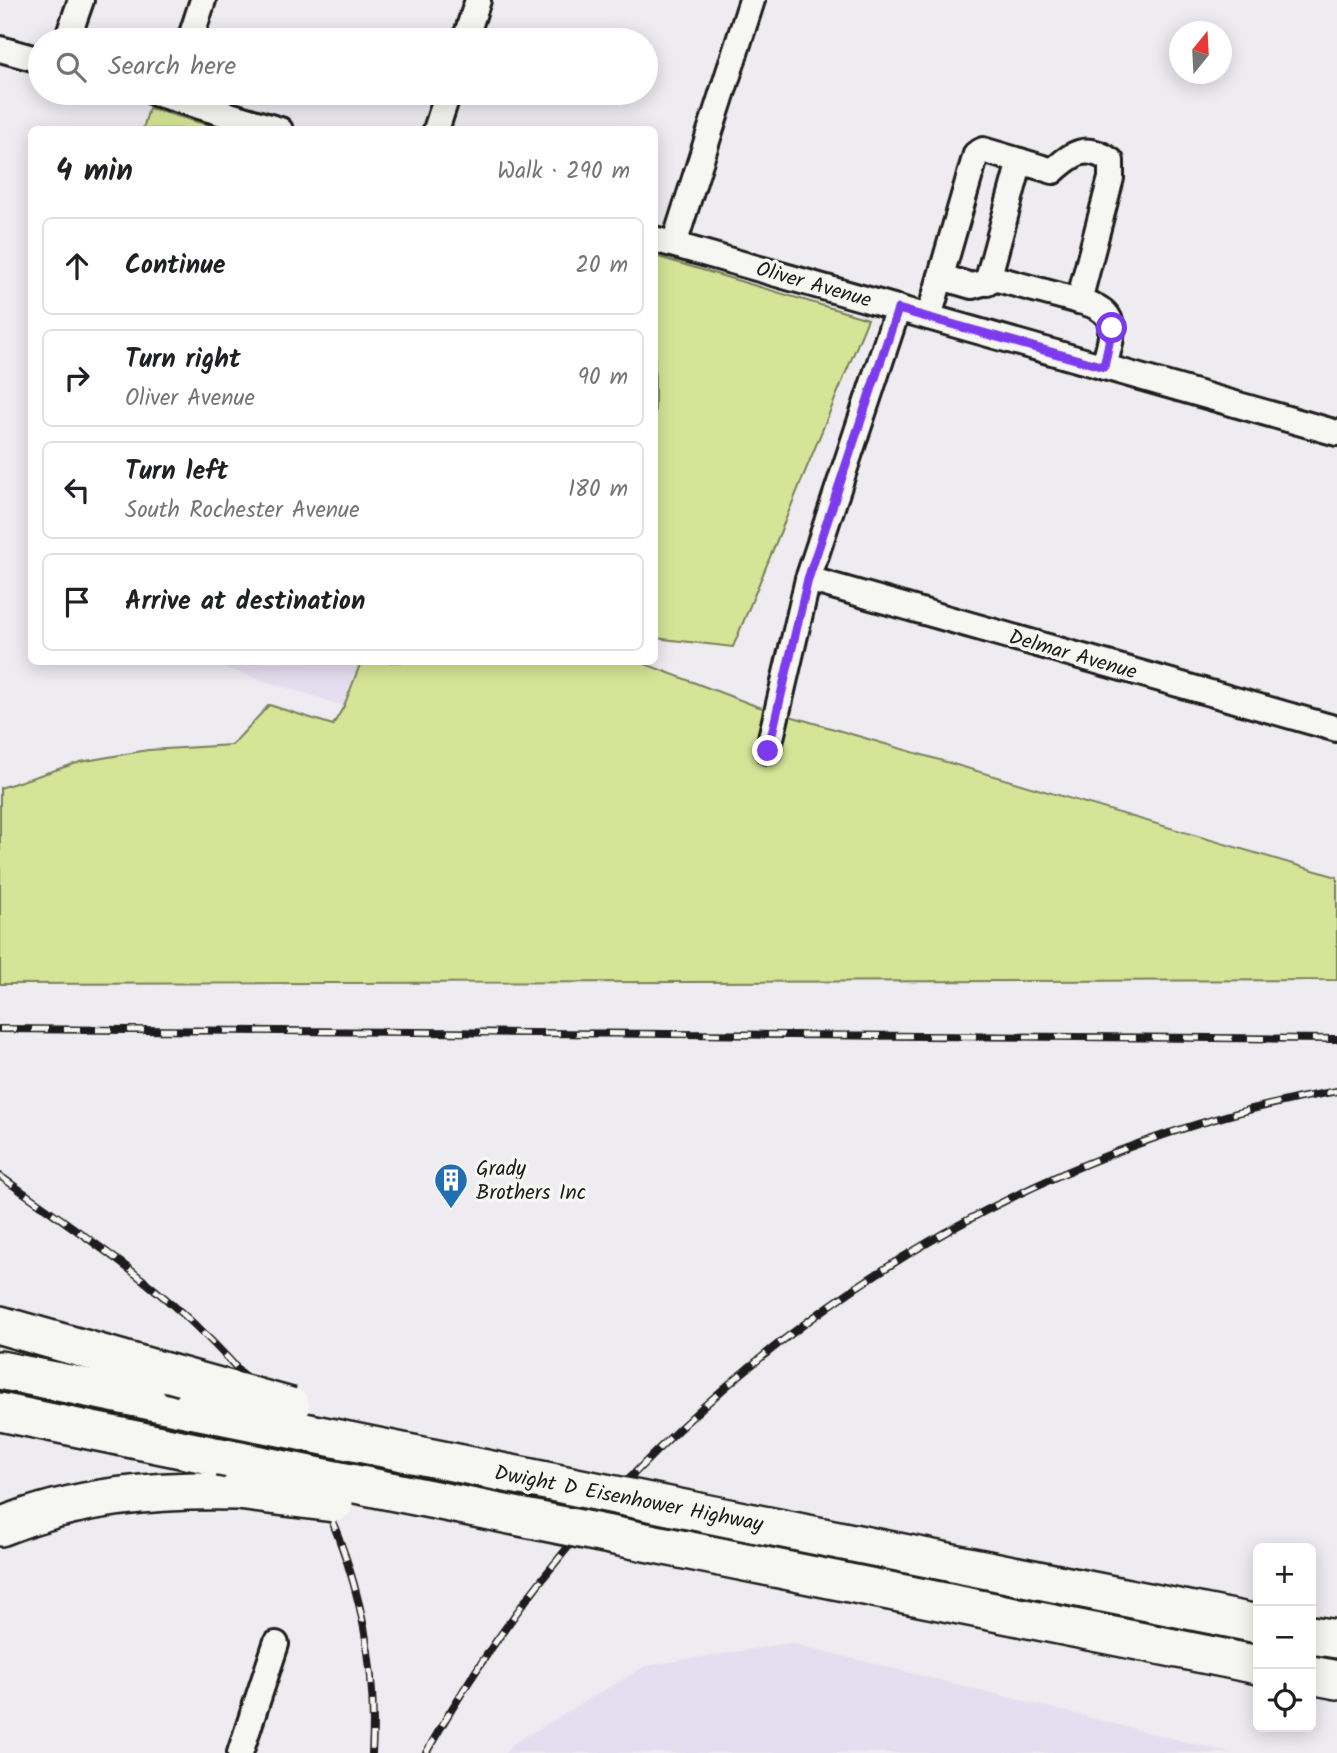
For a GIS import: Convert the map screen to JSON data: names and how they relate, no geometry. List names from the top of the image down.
{
  "streets": {
    "highway": ["Dwight D Eisenhower Highway"],
    "street": ["Oliver Avenue", "Delmar Avenue"]
  },
  "places": {
    "building": ["Grady Brothers Inc"]
  },
  "north": "top",
  "page": {
    "search": "Search here",
    "heading": ["4 min", "Walk · 290 m"],
    "list": [
      ["Continue", "20 m"],
      ["Turn right", "Oliver Avenue", "90 m"],
      ["Turn left", "South Rochester Avenue", "180 m"],
      "Arrive at destination"
    ],
    "map_buttons": ["+", "−"]
  }
}
